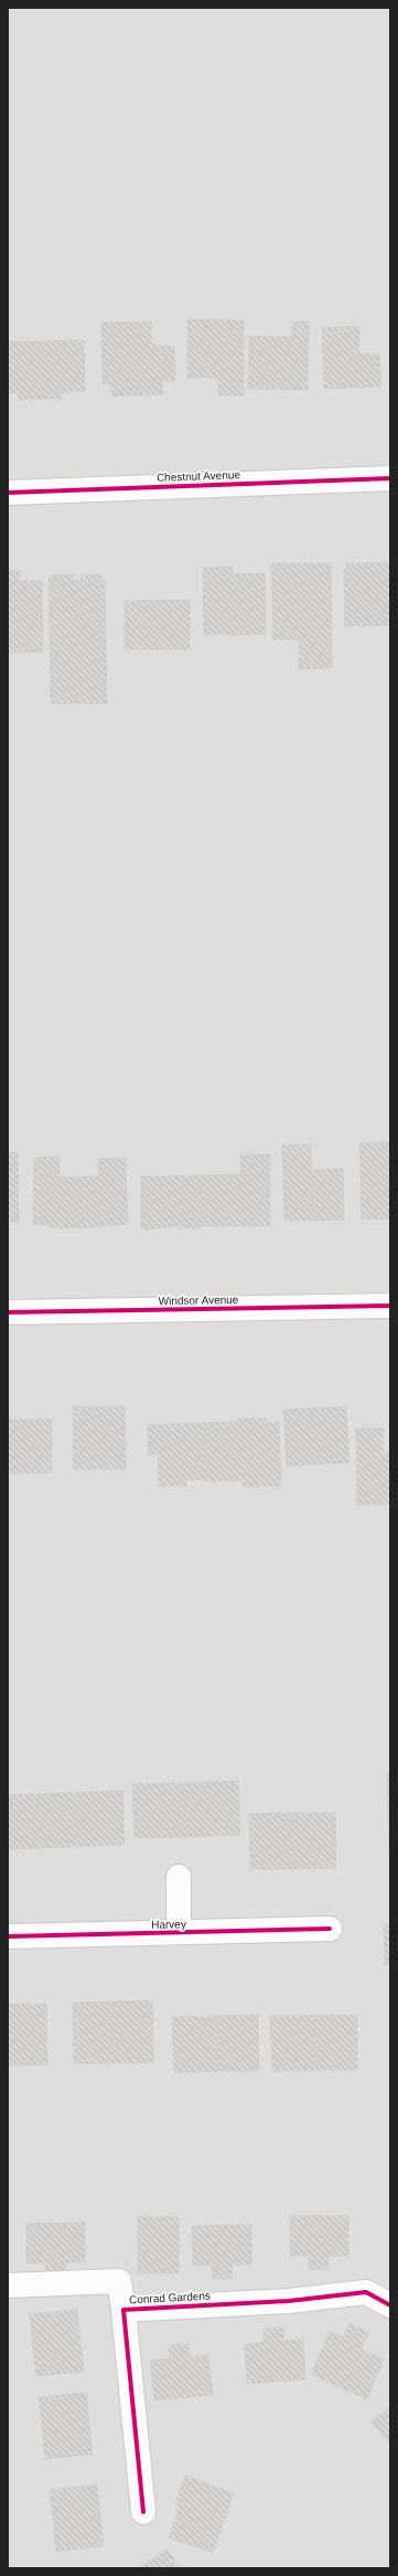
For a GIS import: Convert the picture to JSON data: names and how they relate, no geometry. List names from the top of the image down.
{
  "streets": {
    "street": [
      "Chestnut Avenue",
      "Windsor Avenue",
      "Harvey",
      "Conrad Gardens"
    ]
  }
}
